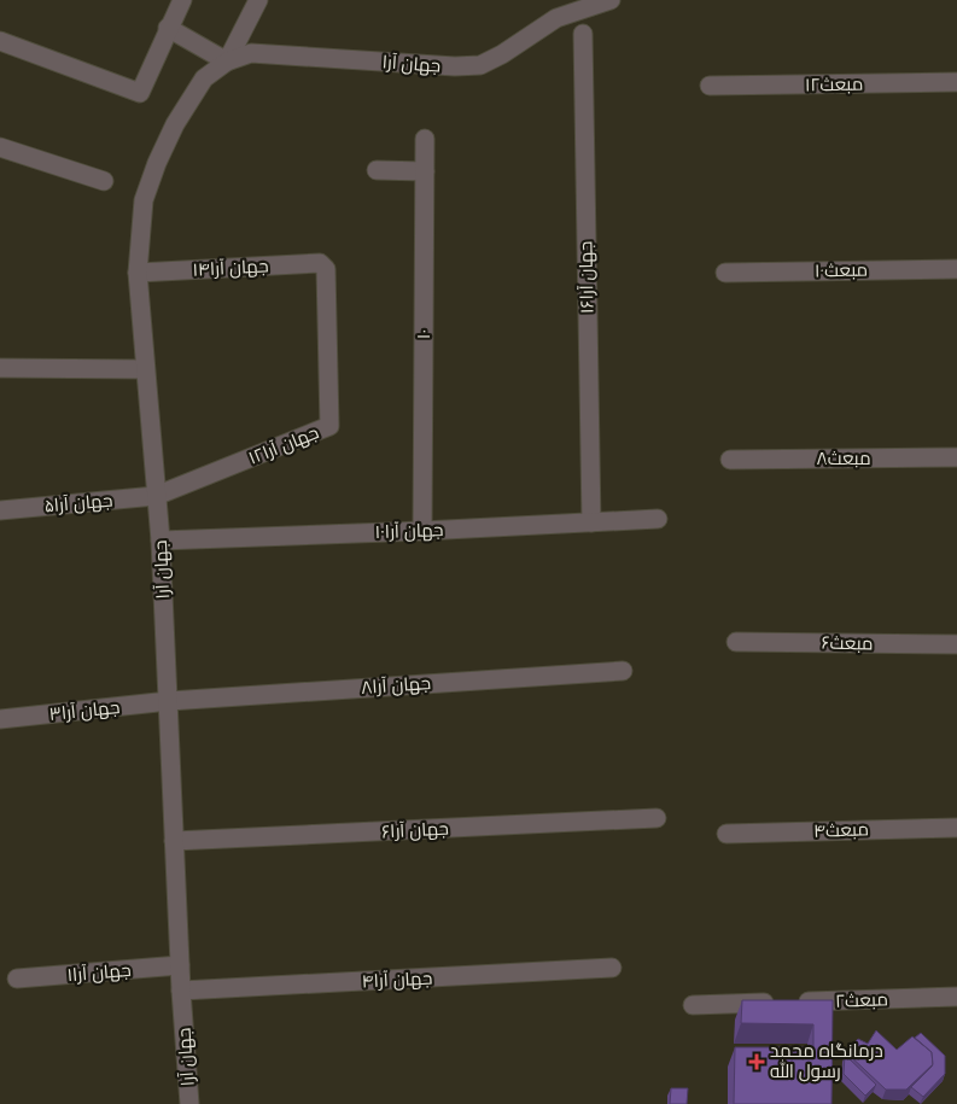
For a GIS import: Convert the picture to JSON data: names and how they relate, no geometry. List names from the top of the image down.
{
  "streets": {
    "street": [
      "جهان آرا",
      "مبعث۱۲",
      "جهان آرا۱۴",
      "مبعث۱۰",
      "جهان آرا۱۶",
      "۱۰",
      "جهان آرا۱۲",
      "مبعث۸",
      "جهان آرا۵",
      "جهان آرا۱۰",
      "مبعث۶",
      "جهان آرا۸",
      "جهان آرا۳",
      "جهان آرا۶",
      "مبعث۴",
      "جهان آرا۱",
      "جهان آرا۴",
      "مبعث۲"
    ]
  },
  "crossings": [
    ["جهان آرا", "جهان آرا۱۴"],
    ["جهان آرا", "جهان آرا۱۲"],
    ["جهان آرا", "جهان آرا۵"],
    ["جهان آرا", "جهان آرا۱۰"],
    ["جهان آرا", "جهان آرا۸"],
    ["جهان آرا", "جهان آرا۳"],
    ["جهان آرا", "جهان آرا۶"],
    ["جهان آرا", "جهان آرا۱"],
    ["جهان آرا", "جهان آرا۴"],
    ["جهان آرا۱۴", "جهان آرا۱۲"],
    ["جهان آرا۱۶", "جهان آرا۱۰"],
    ["۱۰", "جهان آرا۱۰"],
    ["جهان آرا۱۲", "جهان آرا۵"],
    ["جهان آرا۸", "جهان آرا۳"]
  ],
  "places": {
    "health": ["درمانگاه محمد رسول الله"]
  }
}
